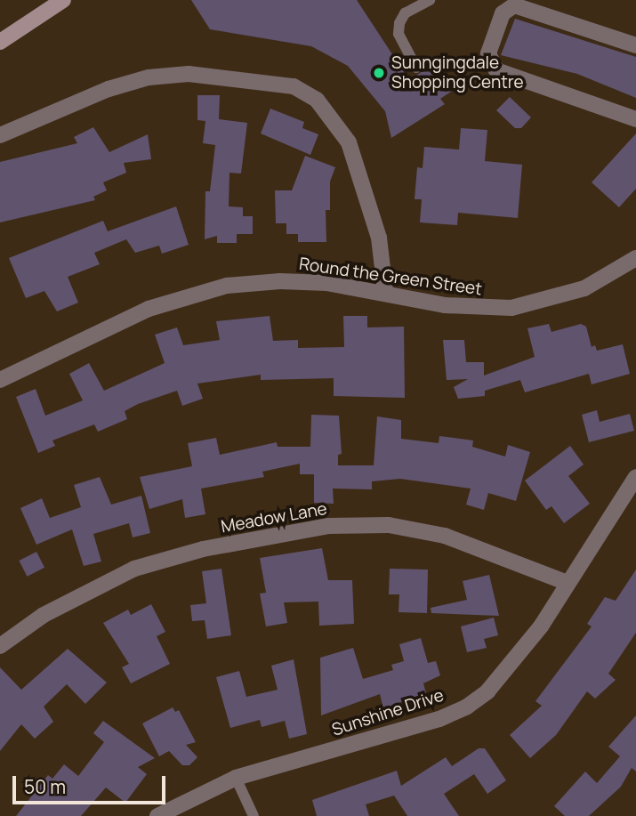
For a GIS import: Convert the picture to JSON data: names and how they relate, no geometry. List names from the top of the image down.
{
  "streets": {
    "street": ["Round the Green Street", "Meadow Lane", "Sunshine Drive"]
  },
  "crossings": [
    ["Meadow Lane", "Sunshine Drive"]
  ],
  "places": ["Sunngingdale Shopping Centre"],
  "scale_bar": "50 m"
}
